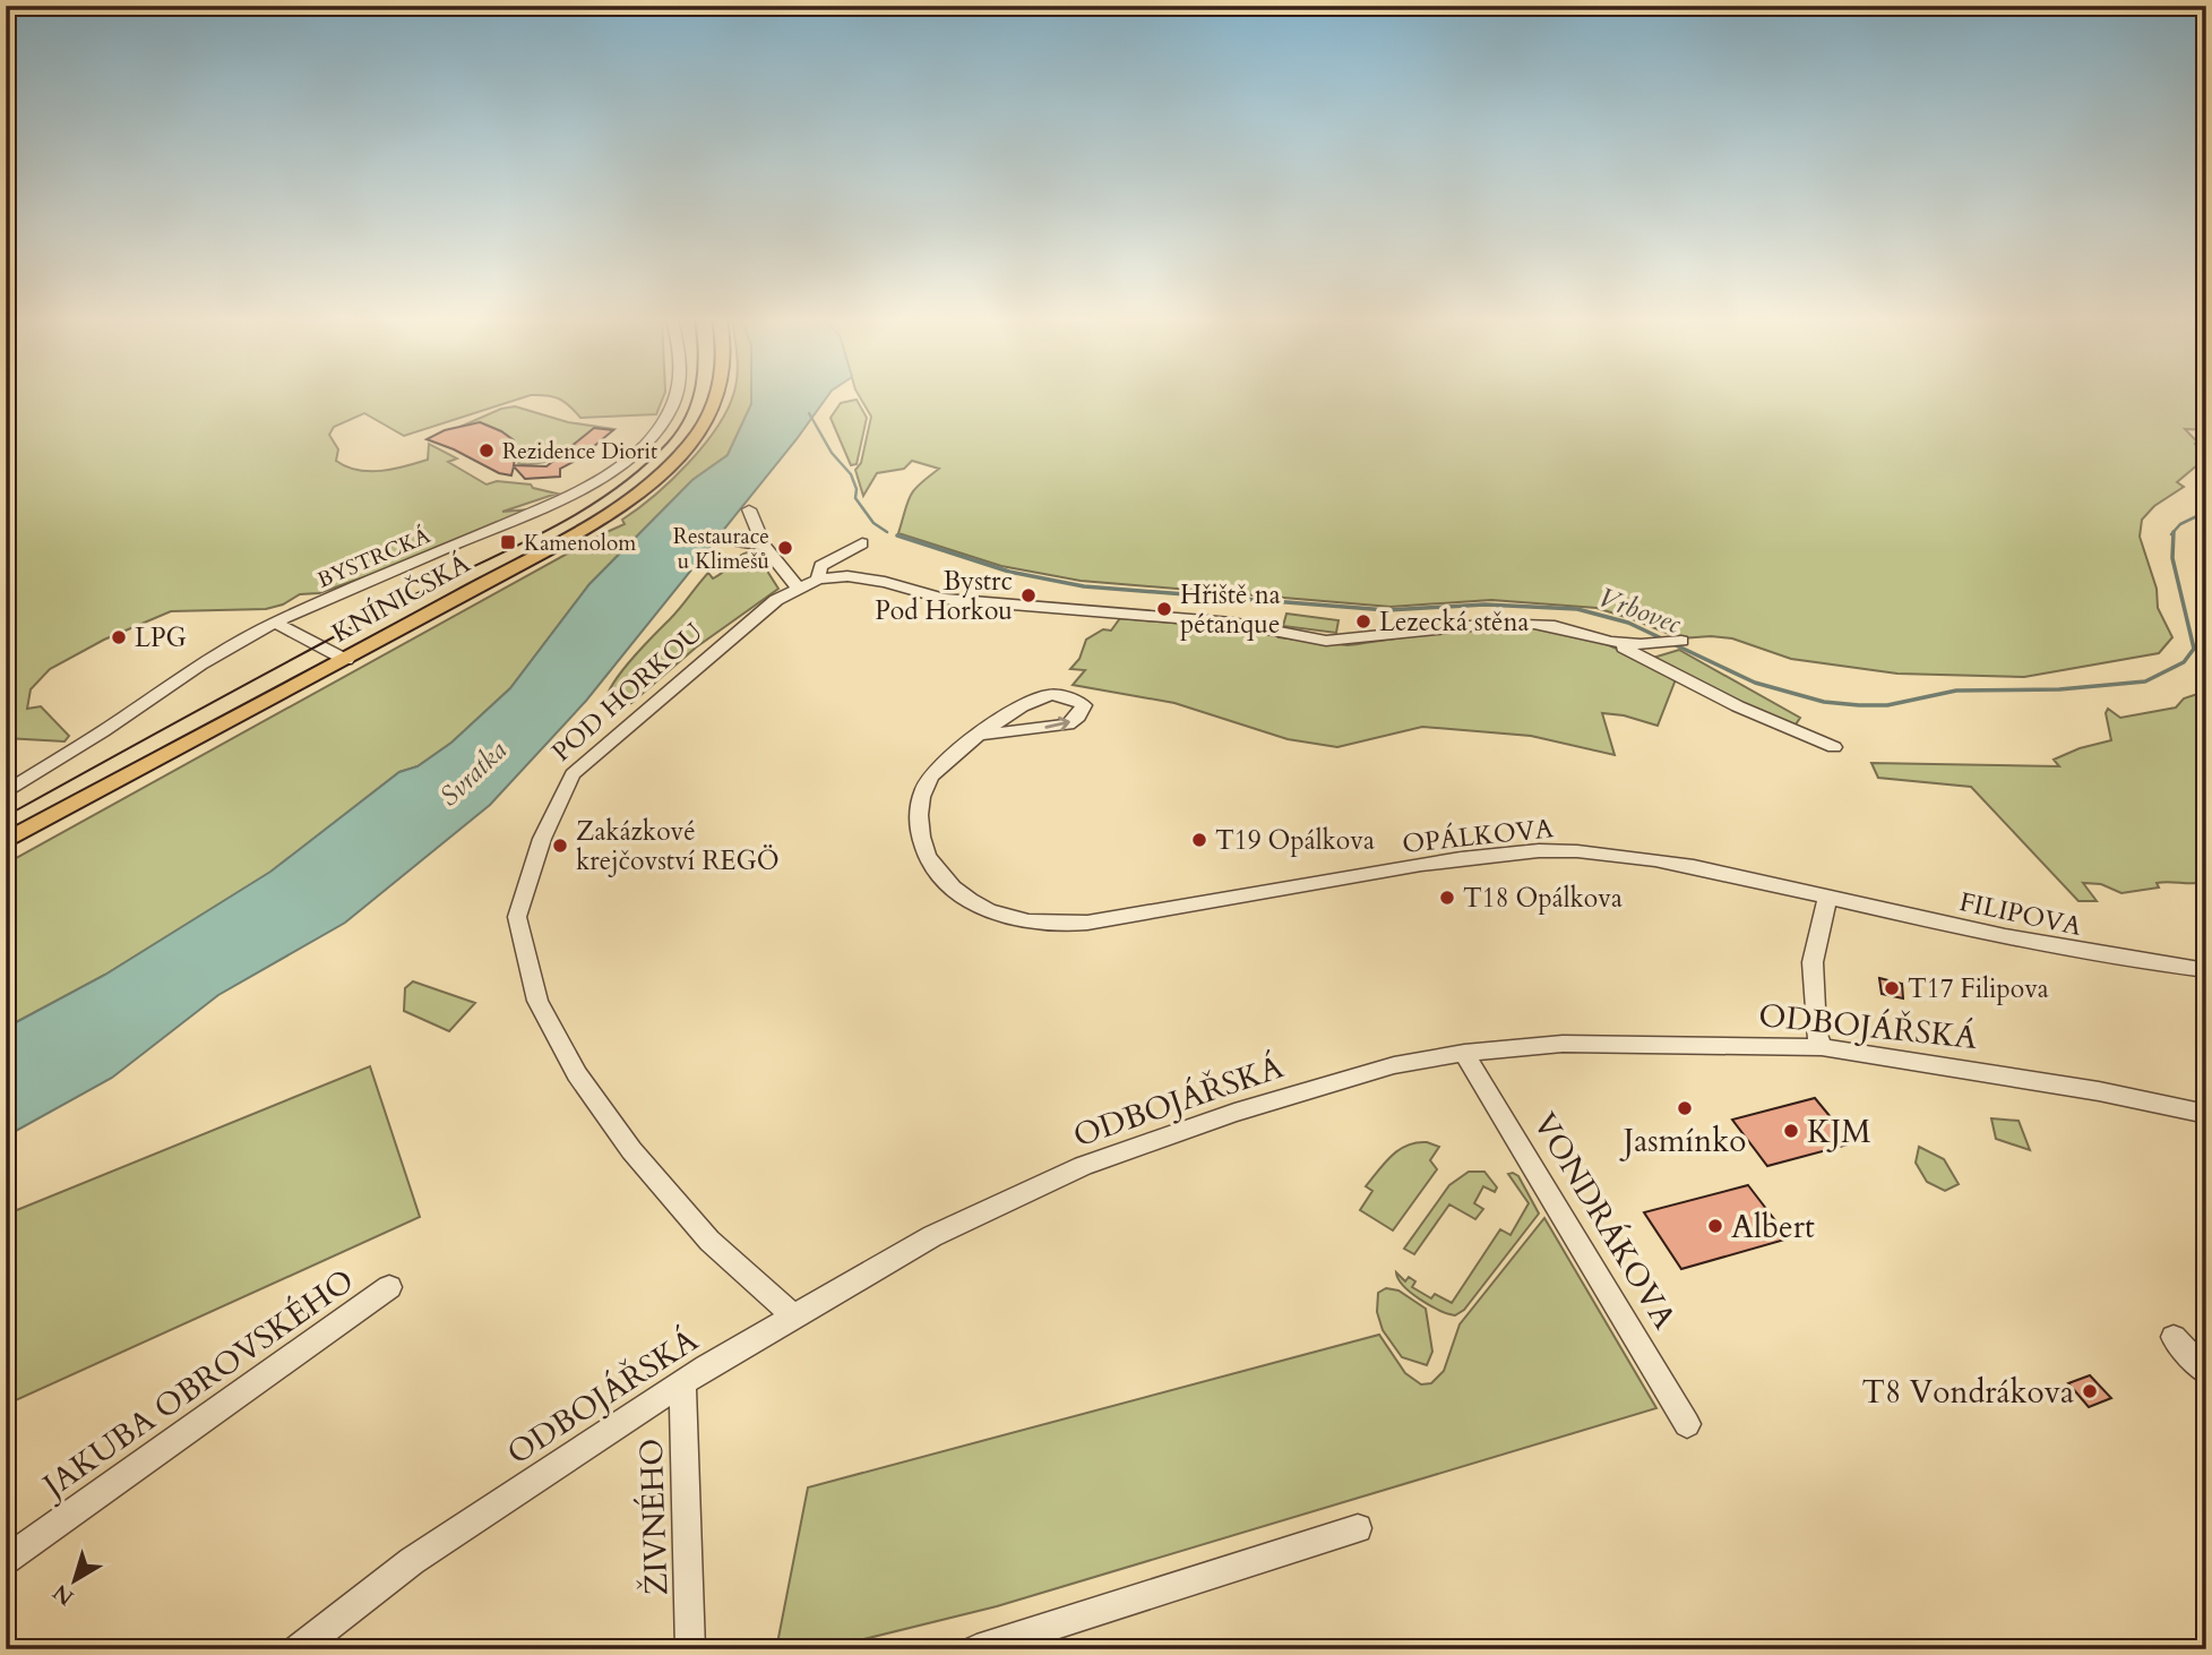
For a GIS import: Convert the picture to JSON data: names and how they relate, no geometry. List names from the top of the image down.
{
  "streets": {
    "main road": ["KNÍNIČSKÁ"],
    "street": [
      "BYSTRCKÁ",
      "POD HORKOU",
      "OPÁLKOVA",
      "FILIPOVA",
      "ODBOJÁŘSKÁ",
      "VONDRÁKOVA",
      "JAKUBA OBROVSKÉHO",
      "ŽIVNÉHO"
    ]
  },
  "crossings": [
    ["POD HORKOU", "ODBOJÁŘSKÁ"],
    ["OPÁLKOVA", "FILIPOVA"],
    ["ODBOJÁŘSKÁ", "VONDRÁKOVA"],
    ["ODBOJÁŘSKÁ", "ŽIVNÉHO"]
  ],
  "water": ["Vrbovec", "Svratka"],
  "places": {
    "other": [
      "Rezidence Diorit",
      "Restaurace u Klimešů",
      "Bystrc Pod Horkou",
      "Hřiště na pétanque",
      "Lezecká stěna",
      "LPG",
      "T19 Opálkova",
      "Zakázkové krejčovství REGÖ",
      "T18 Opálkova",
      "T17 Filipova",
      "Jasmínko",
      "KJM",
      "Albert",
      "T8 Vondrákova"
    ],
    "transit": ["Kamenolom"]
  },
  "north": "bottom left"
}
